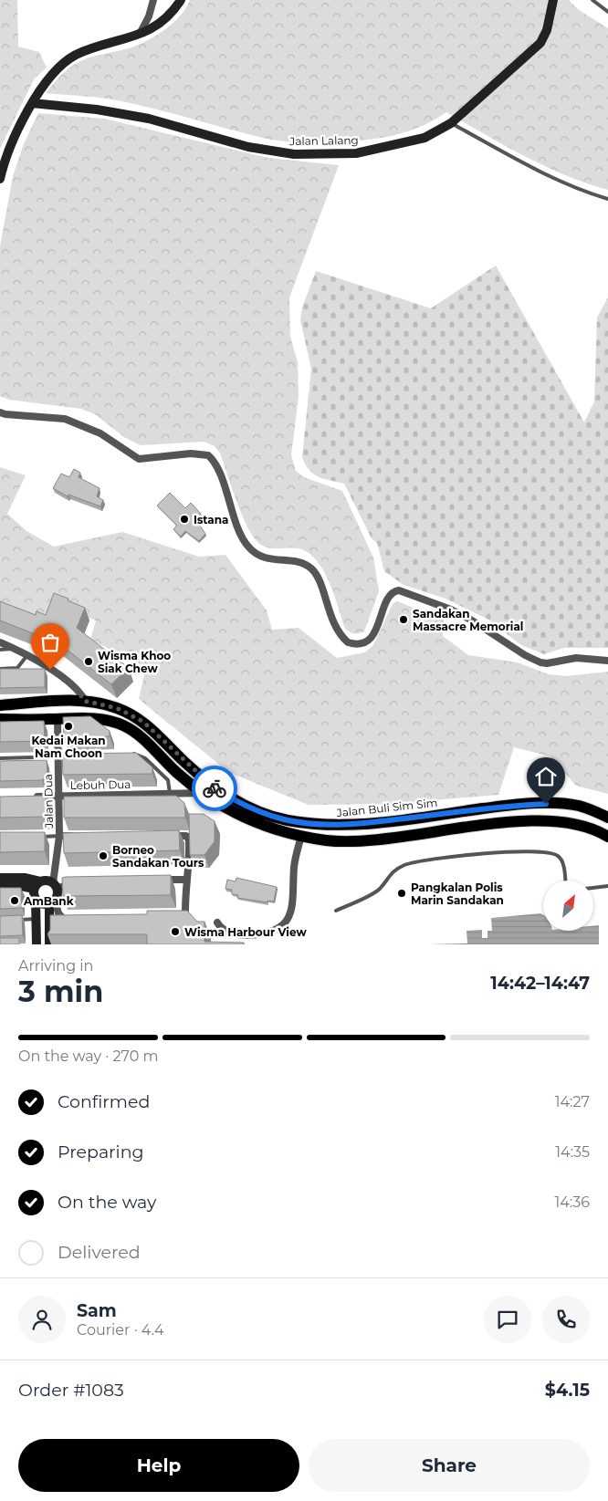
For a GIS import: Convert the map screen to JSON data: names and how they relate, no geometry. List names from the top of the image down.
{
  "streets": {
    "main road": ["Jalan Buli Sim Sim"],
    "street": ["Jalan Lalang", "Lebuh Dua", "Jalan Dua"]
  },
  "crossings": [
    ["Lebuh Dua", "Jalan Dua"]
  ],
  "places": [
    "Istana",
    "Sandakan Massacre Memorial",
    "Wisma Khoo Siak Chew",
    "Kedai Makan Nam Choon",
    "Borneo Sandakan Tours",
    "Pangkalan Polis Marin Sandakan",
    "AmBank",
    "Wisma Harbour View"
  ],
  "north": "top right",
  "page": {
    "heading": ["3 min", "Arriving in", "14:42–14:47"],
    "panel": [
      "Sam",
      "Courier · 4.4",
      "Order #1083",
      "$4.15"
    ],
    "bar": "On the way · 270 m",
    "list": [
      ["Confirmed", "14:27"],
      ["Preparing", "14:35"],
      ["On the way", "14:36"],
      "Delivered"
    ],
    "buttons": ["Help", "Share"]
  }
}
